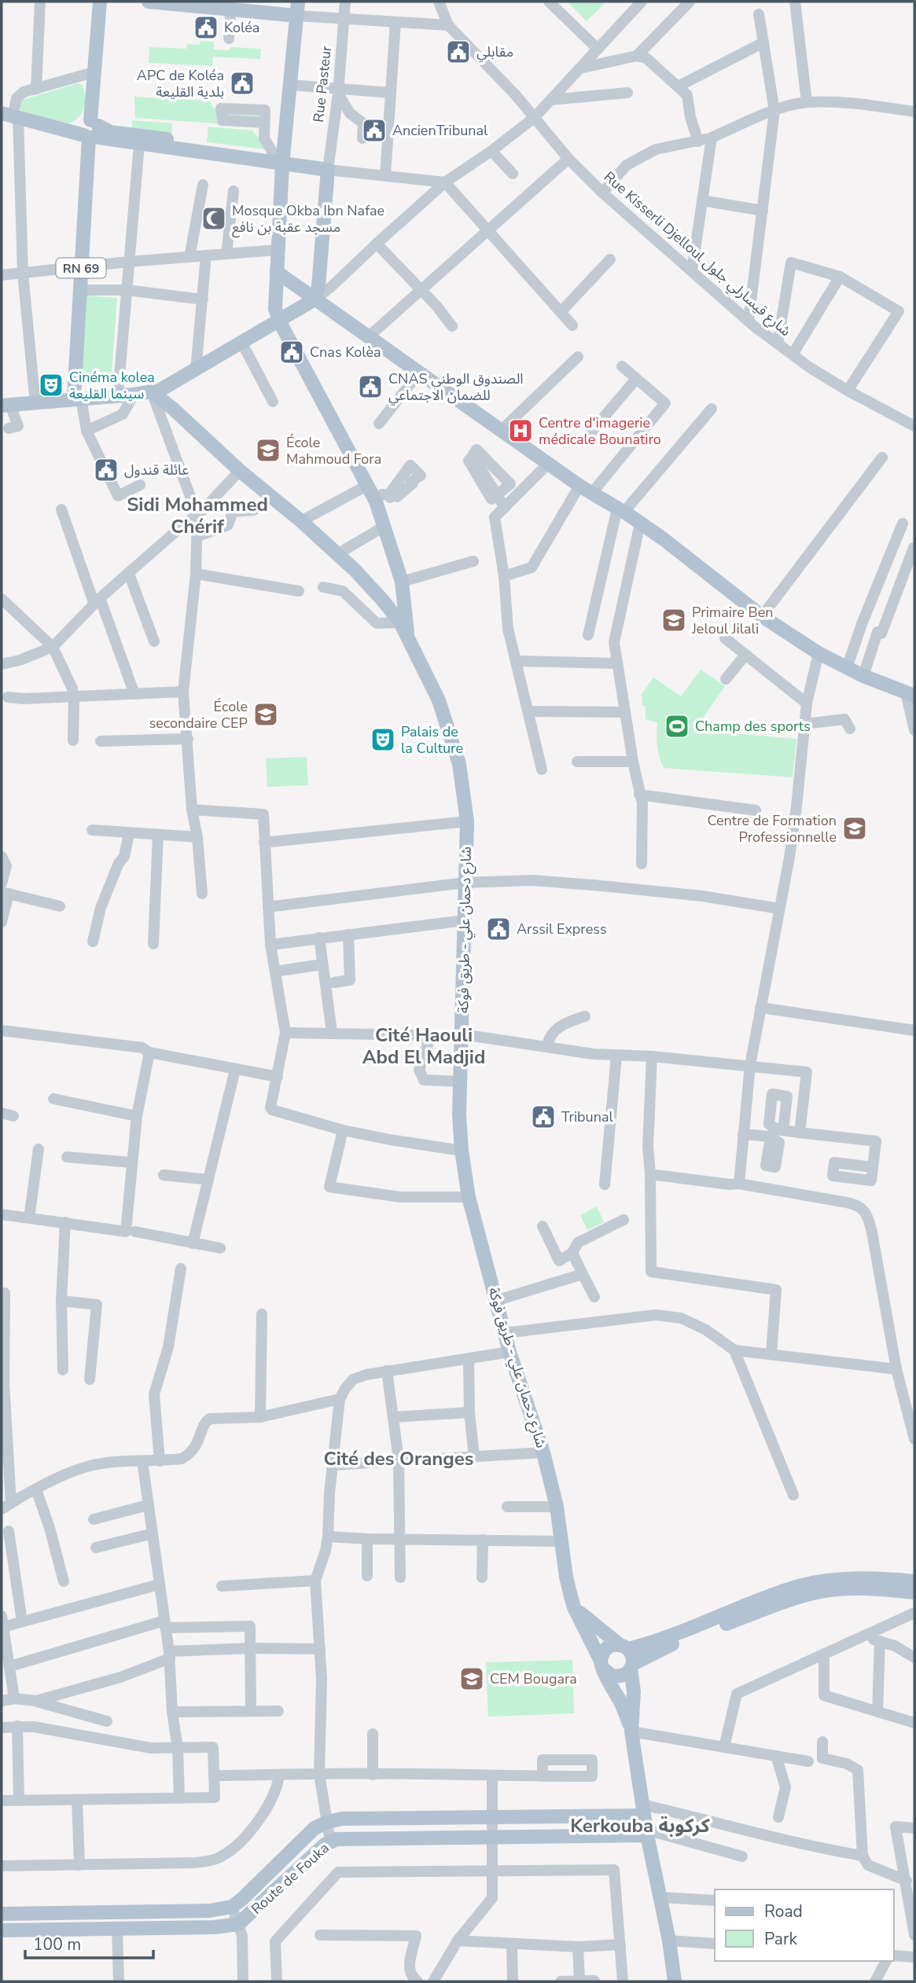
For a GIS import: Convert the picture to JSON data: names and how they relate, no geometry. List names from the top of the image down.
{
  "streets": {
    "main road": ["RN 69", "شارع دحمان علي - طريق فوكة", "Route de Fouka"],
    "street": ["Rue Pasteur", "Rue Kisserli Djelloul شارع قيسارلي جلول"]
  },
  "crossings": [
    ["شارع دحمان علي - طريق فوكة", "Route de Fouka"]
  ],
  "districts": [
    "Sidi Mohammed Chérif",
    "Cité Haouli Abd El Madjid",
    "Cité des Oranges",
    "Kerkouba كركوبة"
  ],
  "places": {
    "public building": [
      "Koléa",
      "مقابلي",
      "APC de Koléa بلدية القليعة",
      "AncienTribunal",
      "Cnas Kolèa",
      "CNAS الصندوق الوطني للضمان الاجتماعي",
      "عائلة قندول",
      "Arssil Express",
      "Tribunal"
    ],
    "mosque": ["Mosque Okba Ibn Nafae مسجد عقبة بن نافع"],
    "theatre": ["Cinéma kolea سينما القليعة", "Palais de la Culture"],
    "hospital": ["Centre d'imagerie médicale Bounatiro"],
    "school or university": [
      "École Mahmoud Fora",
      "Primaire Ben Jeloul Jilali",
      "École secondaire CEP",
      "Centre de Formation Professionnelle",
      "CEM Bougara"
    ],
    "sports": ["Champ des sports"]
  },
  "legend": ["Road", "Park"],
  "scale_bar": "100 m"
}
